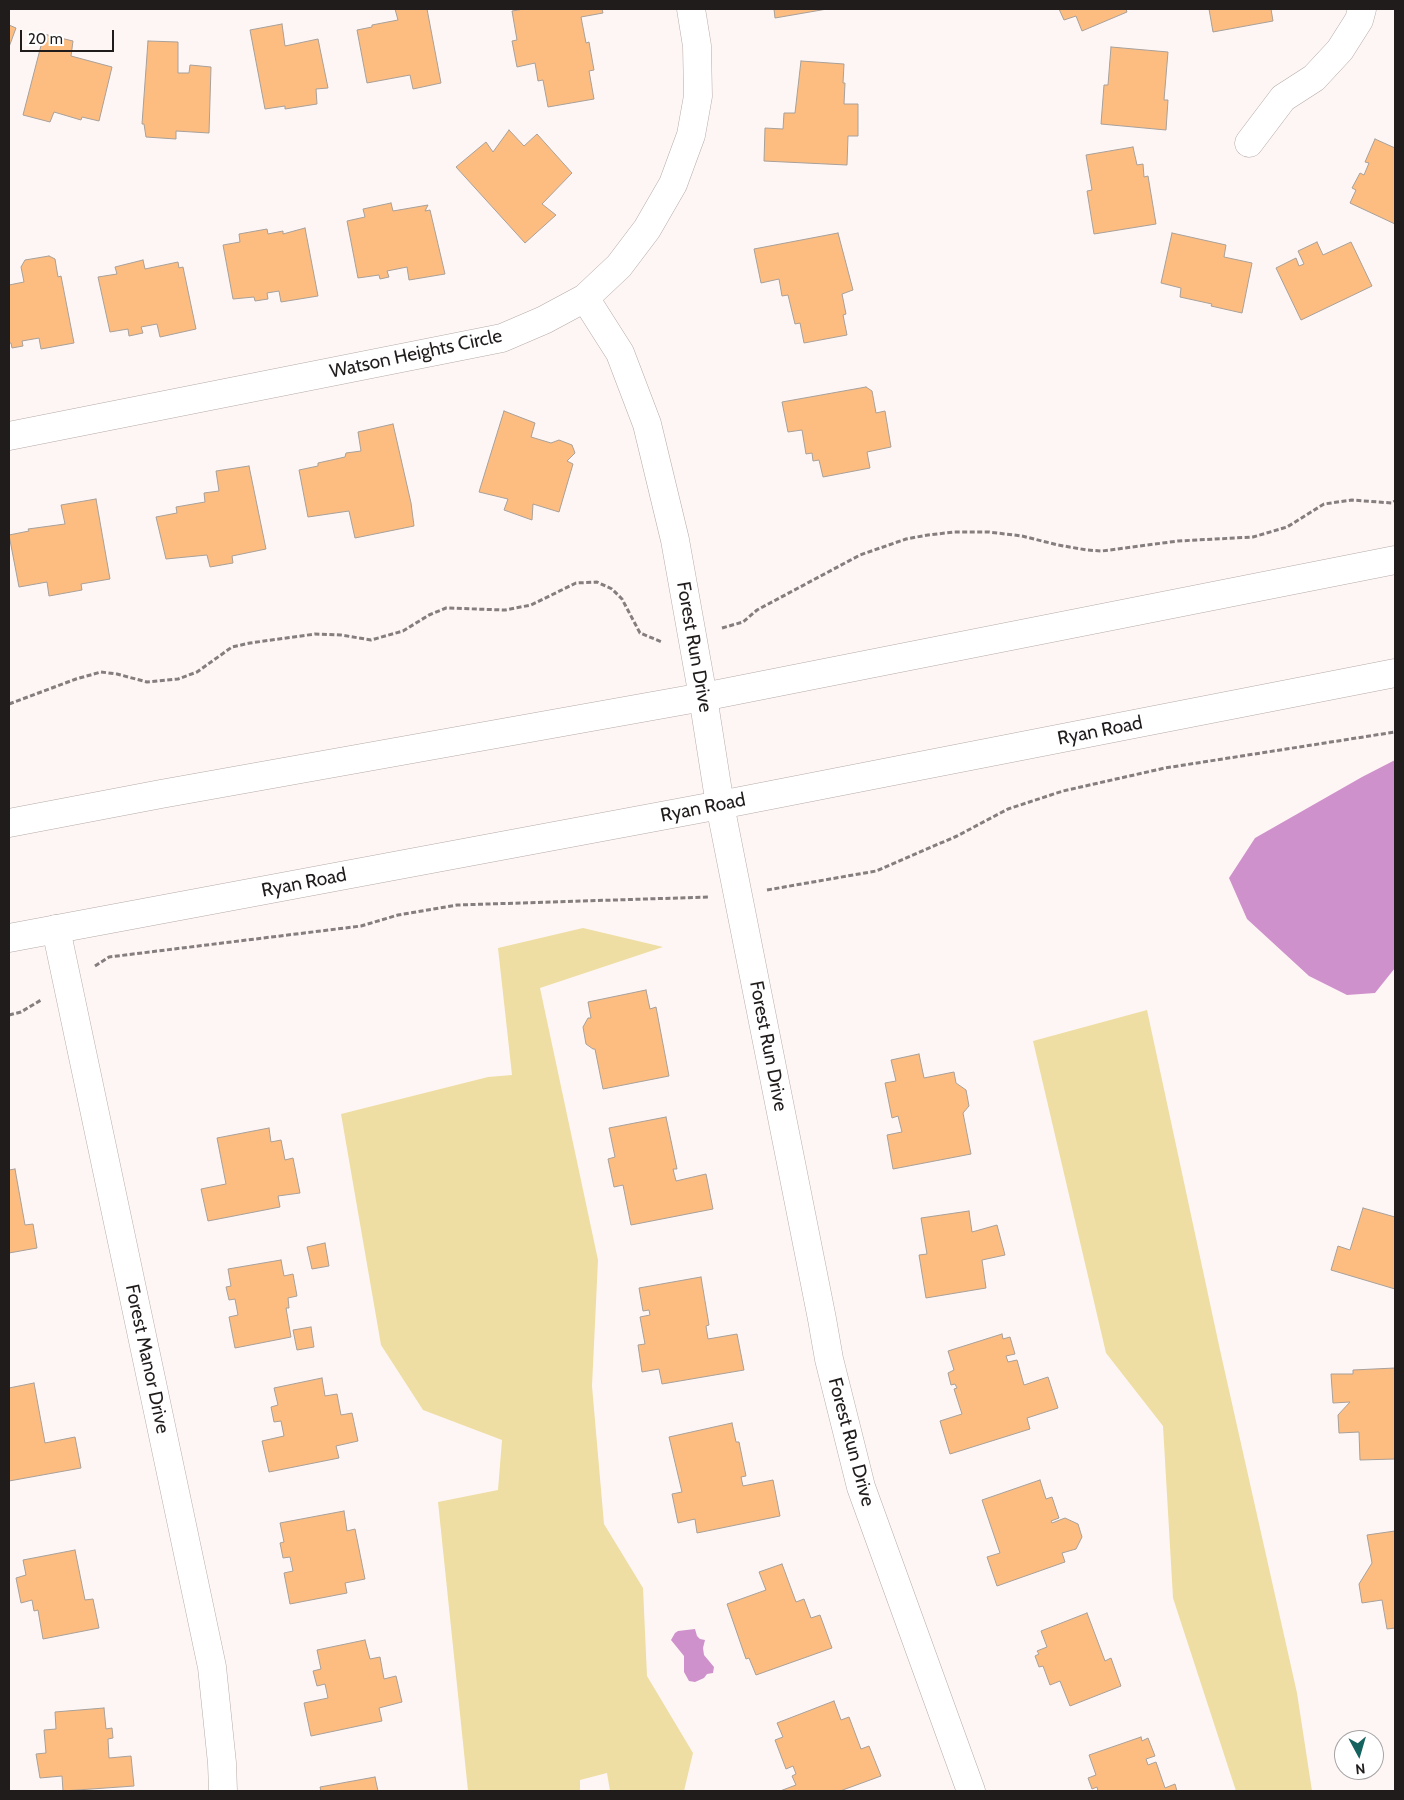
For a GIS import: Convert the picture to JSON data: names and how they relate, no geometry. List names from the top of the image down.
{
  "streets": {
    "street": [
      "Watson Heights Circle",
      "Forest Run Drive",
      "Ryan Road",
      "Forest Manor Drive"
    ]
  },
  "crossings": [
    ["Watson Heights Circle", "Forest Run Drive"],
    ["Forest Run Drive", "Ryan Road"],
    ["Ryan Road", "Forest Manor Drive"]
  ],
  "scale_bar": "20 m",
  "north": "bottom"
}
